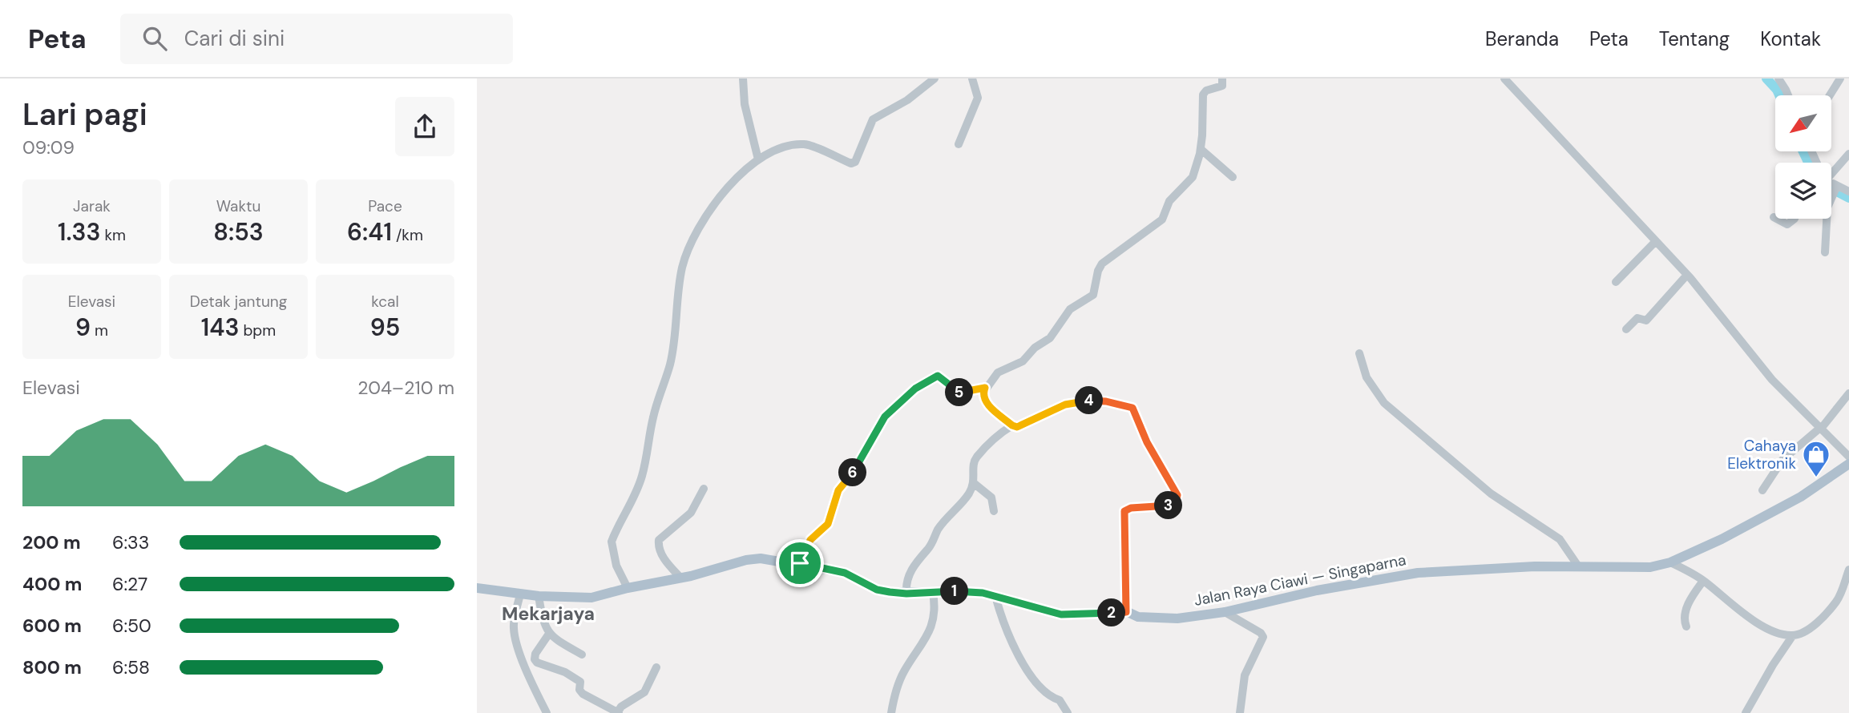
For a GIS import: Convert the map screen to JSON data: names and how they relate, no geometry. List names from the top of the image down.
{
  "streets": {
    "main road": ["Jalan Raya Ciawi — Singaparna"]
  },
  "districts": ["Mekarjaya"],
  "places": {
    "shop": ["Cahaya Elektronik"]
  },
  "north": "bottom left",
  "page": {
    "header": "Peta",
    "search": "Cari di sini",
    "nav": [
      "Beranda",
      "Peta",
      "Tentang",
      "Kontak"
    ],
    "heading": ["Lari pagi", "09:09"],
    "stats": [
      ["Jarak", "1.33 km"],
      ["Waktu", "8:53"],
      ["Pace", "6:41 /km"],
      ["Elevasi", "9 m"],
      ["Detak jantung", "143 bpm"],
      ["kcal", "95"]
    ],
    "chart": ["Elevasi", "204–210 m"],
    "pins": [
      "5",
      "4",
      "6",
      "3",
      "1",
      "2"
    ],
    "list": [
      {
        "name": "200 m",
        "note": "6:33"
      },
      {
        "name": "400 m",
        "note": "6:27"
      },
      {
        "name": "600 m",
        "note": "6:50"
      },
      {
        "name": "800 m",
        "note": "6:58"
      }
    ]
  }
}
